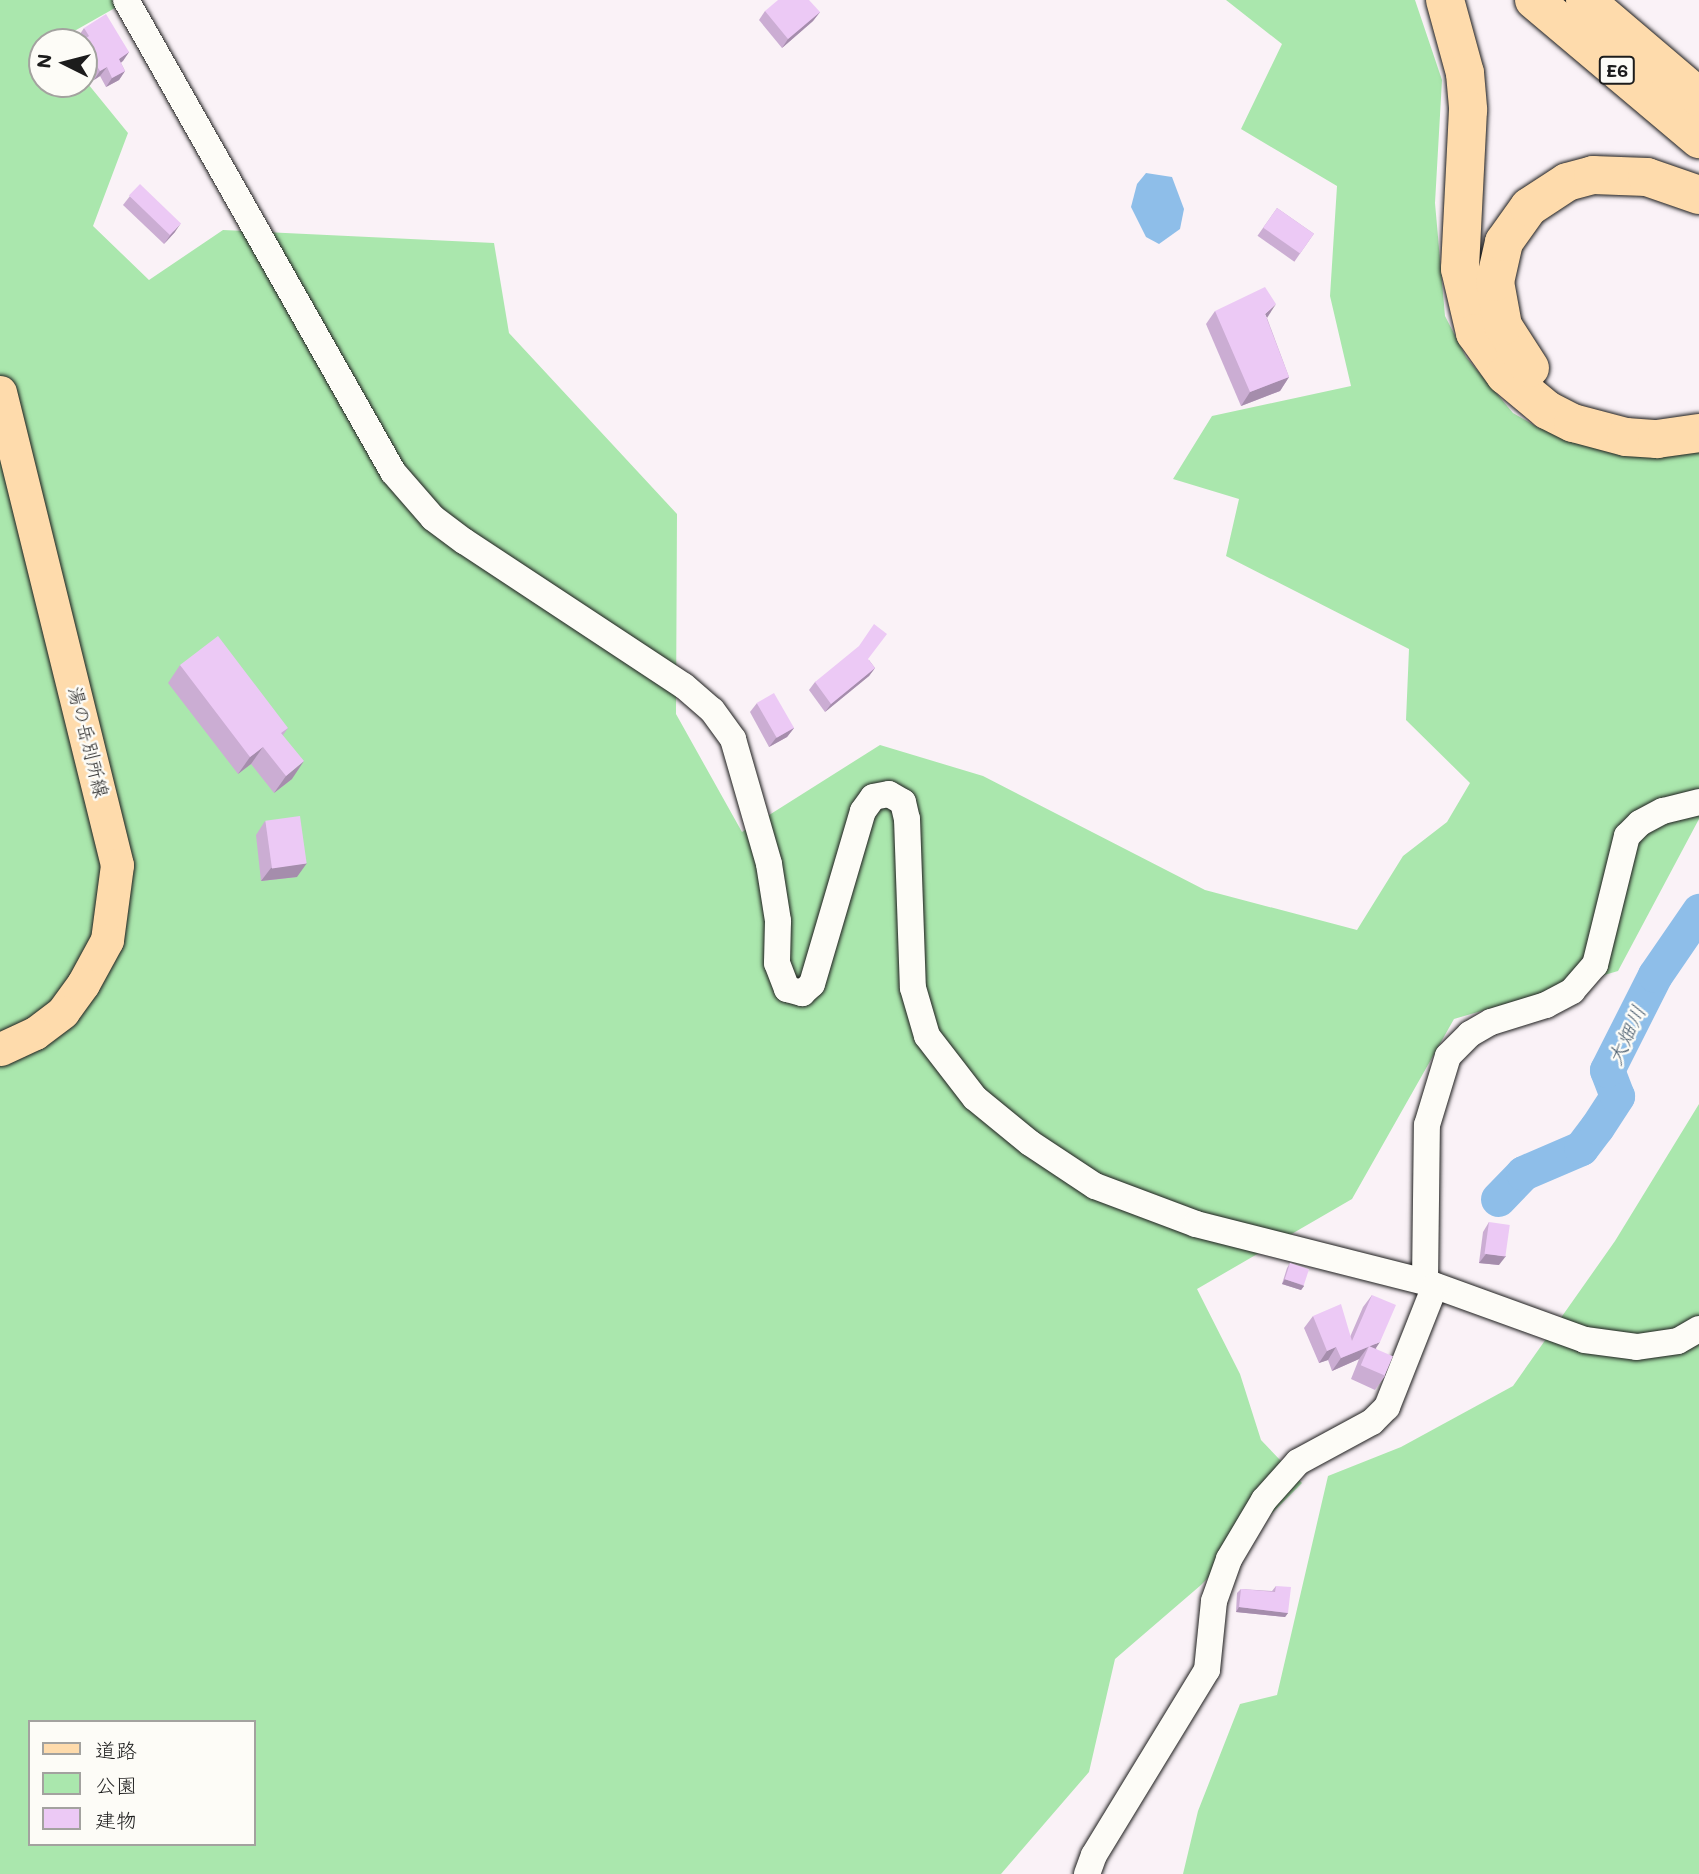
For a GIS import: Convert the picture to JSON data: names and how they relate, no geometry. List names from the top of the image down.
{
  "streets": {
    "highway": ["E6"],
    "main road": ["湯の岳別所線"]
  },
  "water": ["大畑川"],
  "legend": ["道路", "公園", "建物"],
  "north": "left"
}
